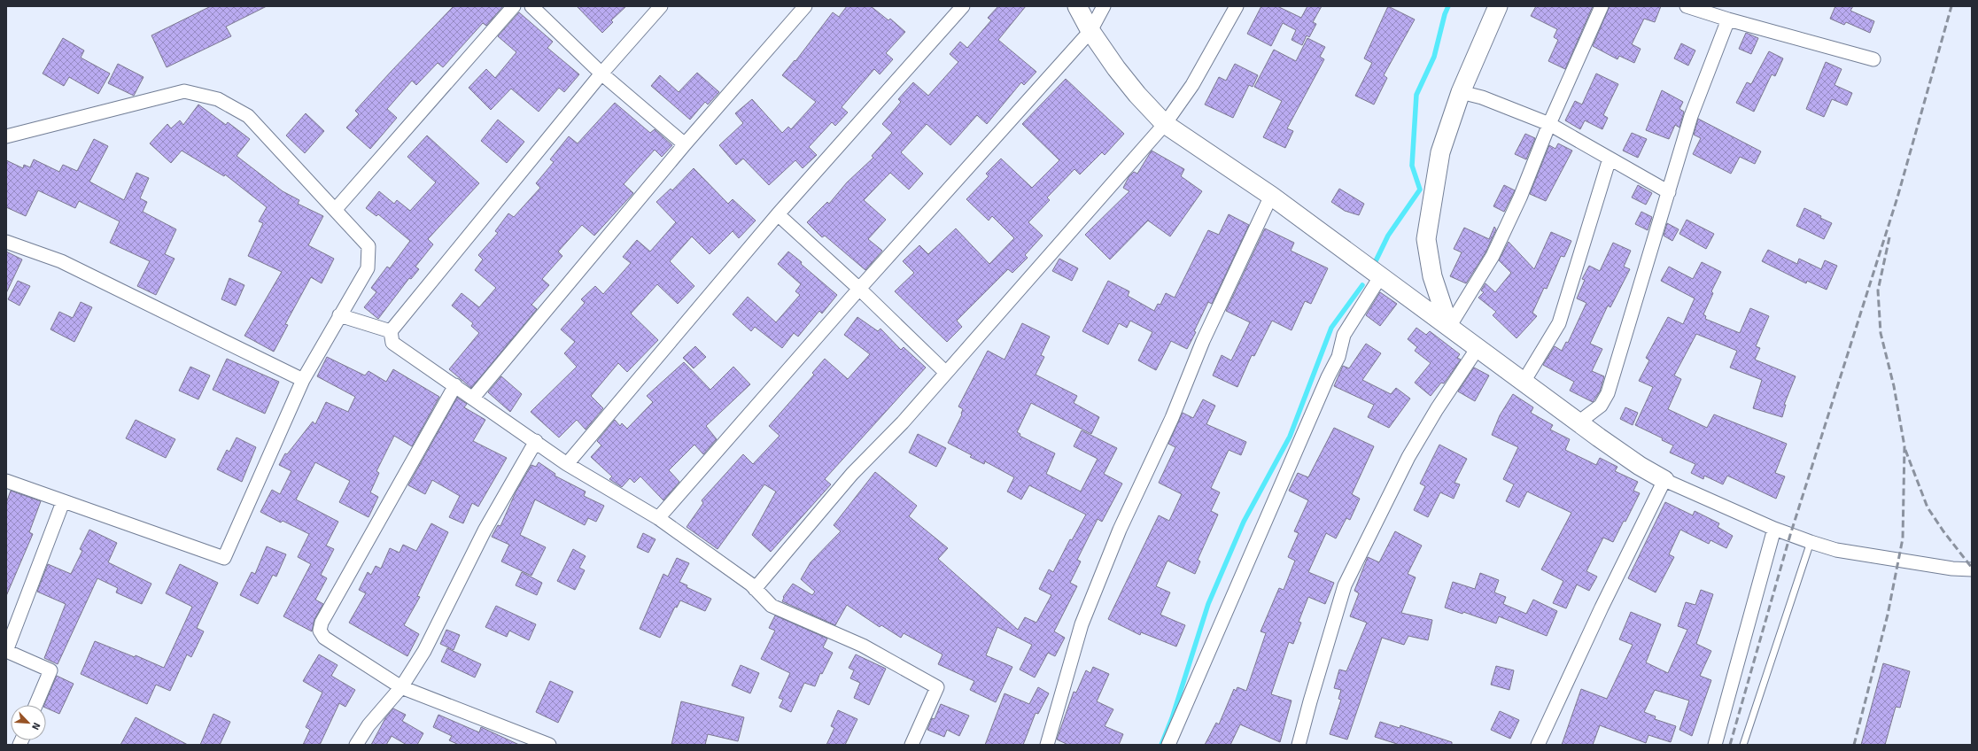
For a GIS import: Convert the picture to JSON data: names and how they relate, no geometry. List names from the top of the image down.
{
  "north": "bottom right"
}
